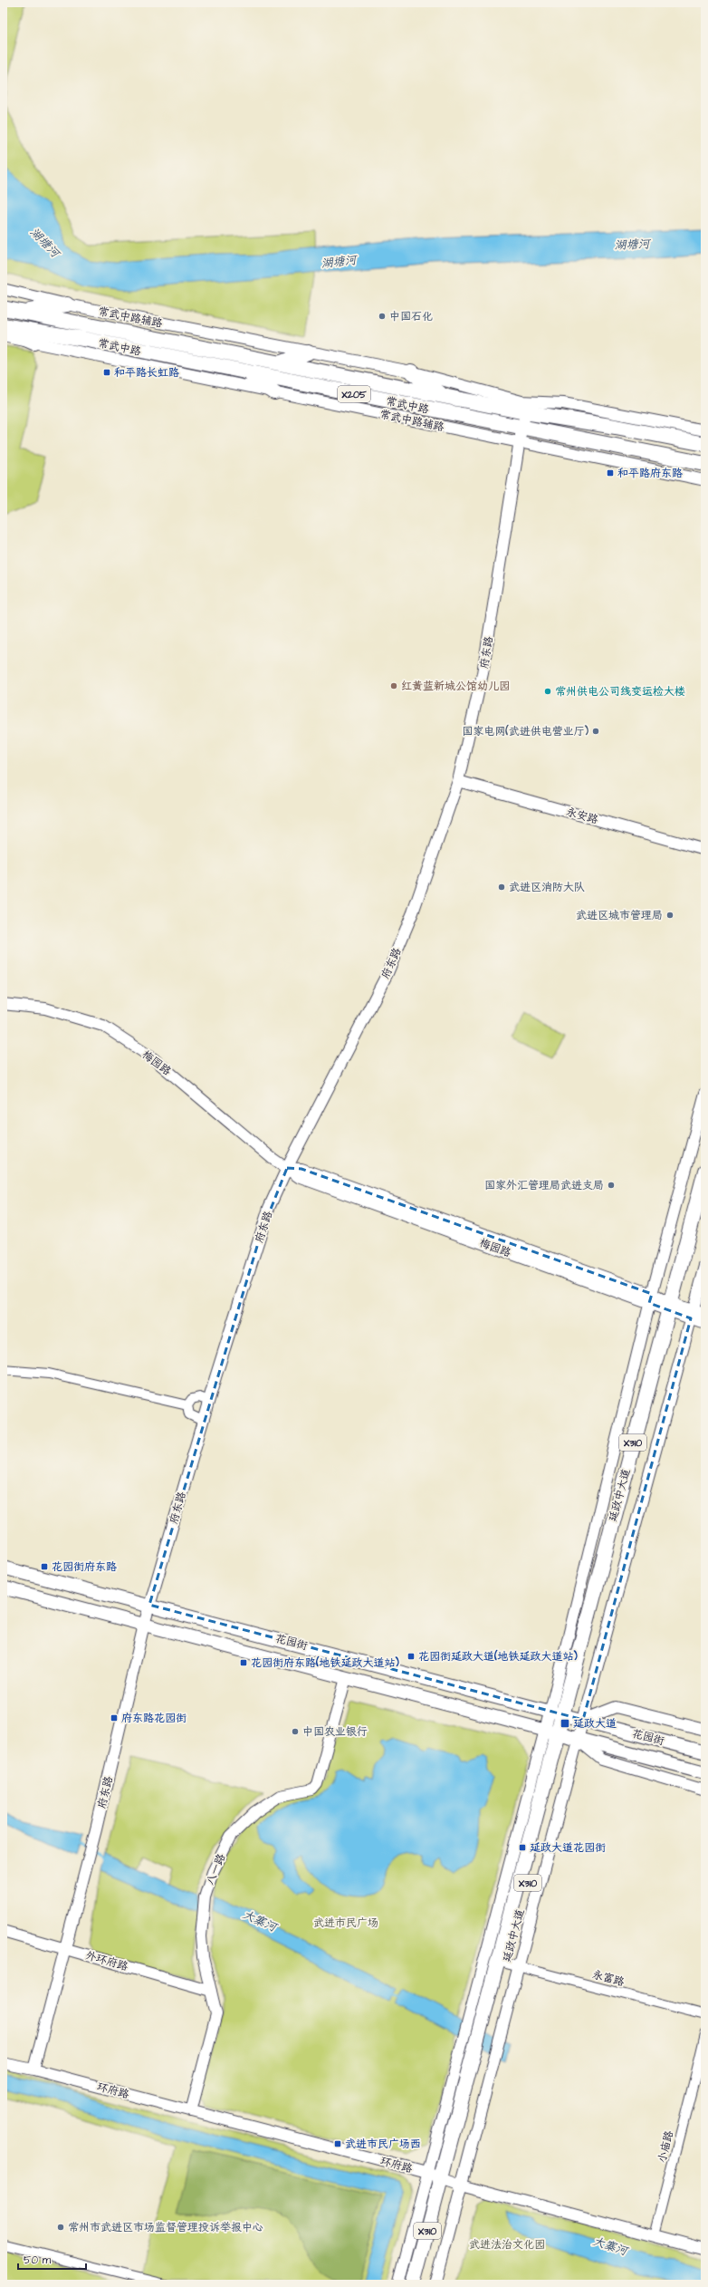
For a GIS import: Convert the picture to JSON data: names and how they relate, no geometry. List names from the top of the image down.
{
  "streets": {
    "main road": [
      "常武中路",
      "X205",
      "X310",
      "延政中大道",
      "花园街"
    ],
    "street": [
      "常武中路辅路",
      "府东路",
      "永安路",
      "梅园路",
      "八一路",
      "外环府路",
      "永富路",
      "环府路",
      "小庙路"
    ]
  },
  "crossings": [
    ["常武中路辅路", "常武中路"],
    ["常武中路辅路", "府东路"],
    ["常武中路", "府东路"],
    ["府东路", "永安路"],
    ["府东路", "梅园路"],
    ["府东路", "花园街"],
    ["府东路", "外环府路"],
    ["府东路", "环府路"],
    ["梅园路", "延政中大道"],
    ["X310", "延政中大道"],
    ["X310", "花园街"],
    ["X310", "环府路"],
    ["延政中大道", "花园街"],
    ["延政中大道", "永富路"],
    ["花园街", "八一路"],
    ["八一路", "外环府路"],
    ["八一路", "环府路"],
    ["环府路", "小庙路"]
  ],
  "water": ["湖塘河", "大寨河"],
  "parks": ["武进市民广场", "武进法治文化园"],
  "places": {
    "other": [
      "中国石化",
      "红黄蓝新城公馆幼儿园",
      "常州供电公司线变运检大楼",
      "国家电网(武进供电营业厅)",
      "武进区消防大队",
      "武进区城市管理局",
      "国家外汇管理局武进支局",
      "中国农业银行",
      "常州市武进区市场监督管理投诉举报中心"
    ],
    "transit": [
      "和平路长虹路",
      "和平路府东路",
      "花园街府东路",
      "花园街延政大道(地铁延政大道站)",
      "花园街府东路(地铁延政大道站)",
      "府东路花园街",
      "延政大道",
      "延政大道花园街",
      "武进市民广场西"
    ]
  },
  "scale_bar": "50 m"
}
